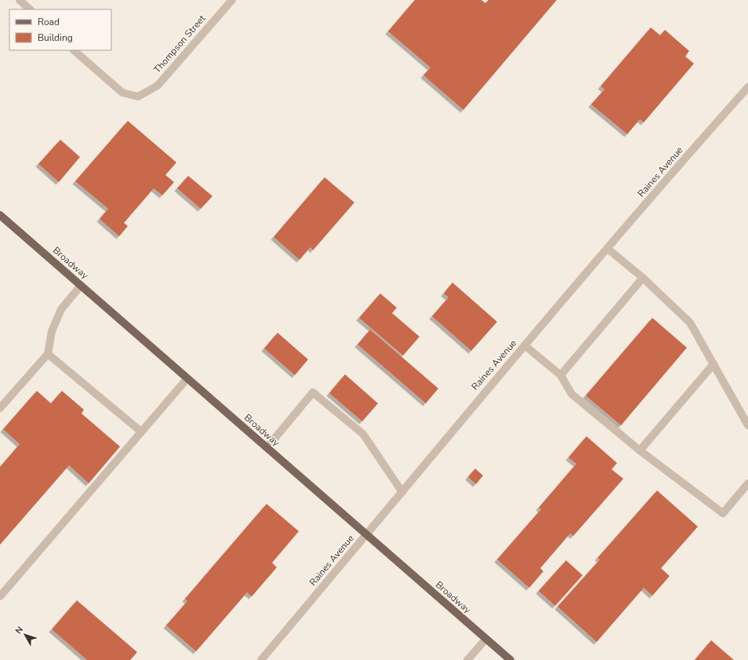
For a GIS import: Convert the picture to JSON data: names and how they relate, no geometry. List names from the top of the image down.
{
  "streets": {
    "main road": ["Broadway"],
    "street": ["Thompson Street", "Raines Avenue"]
  },
  "crossings": [
    ["Raines Avenue", "Broadway"]
  ],
  "legend": ["Road", "Building"],
  "north": "top left"
}
